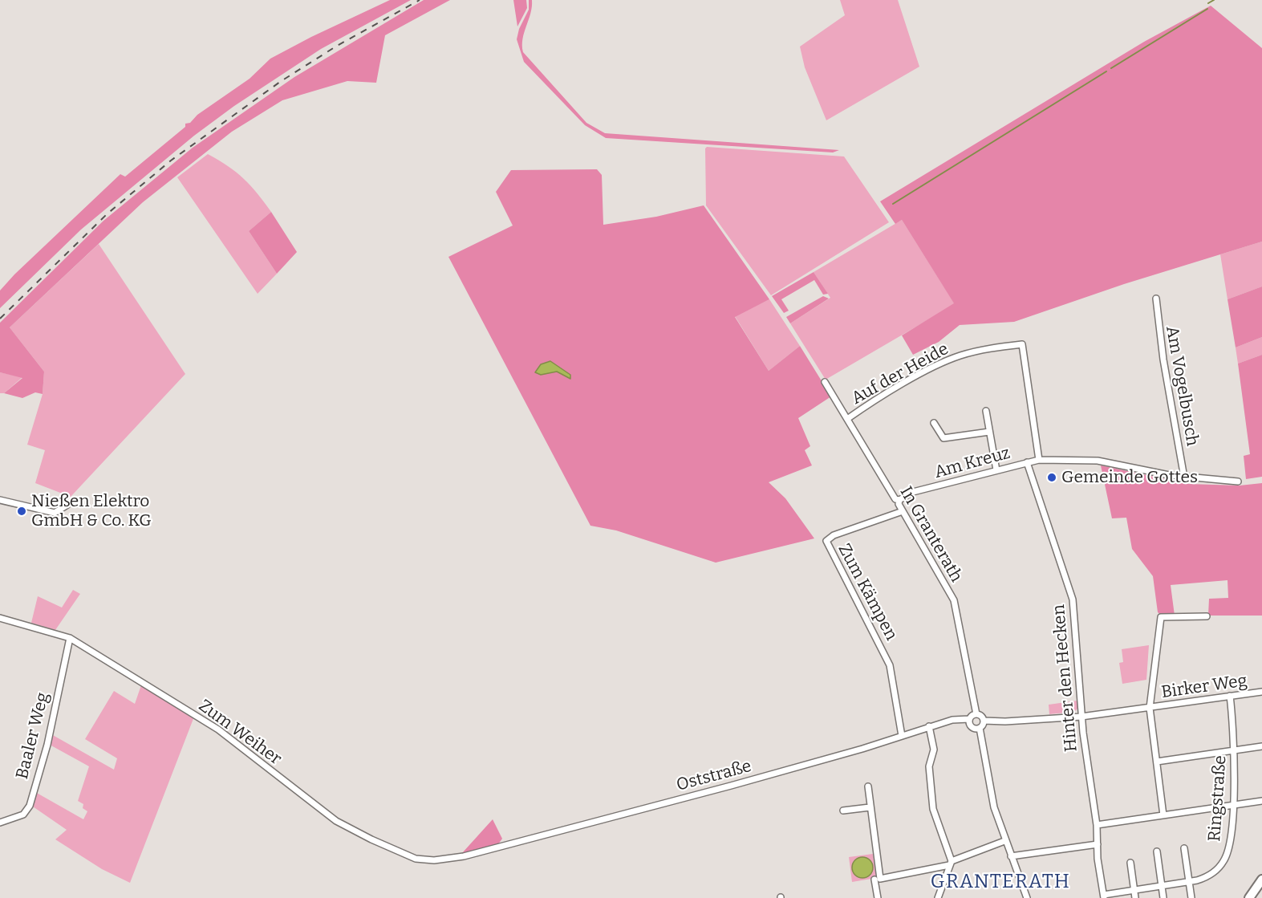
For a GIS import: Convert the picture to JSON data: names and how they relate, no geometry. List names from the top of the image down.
{
  "streets": {
    "street": [
      "Auf der Heide",
      "Am Vogelbusch",
      "Am Kreuz",
      "In Granterath",
      "Zum Kämpen",
      "Hinter den Hecken",
      "Birker Weg",
      "Zum Weiher",
      "Baaler Weg",
      "Oststraße",
      "Ringstraße"
    ]
  },
  "crossings": [
    ["Auf der Heide", "In Granterath"],
    ["Am Kreuz", "In Granterath"],
    ["Am Kreuz", "Hinter den Hecken"],
    ["In Granterath", "Zum Kämpen"],
    ["Zum Kämpen", "Oststraße"],
    ["Hinter den Hecken", "Birker Weg"],
    ["Hinter den Hecken", "Ringstraße"],
    ["Birker Weg", "Ringstraße"],
    ["Zum Weiher", "Baaler Weg"],
    ["Zum Weiher", "Oststraße"]
  ],
  "districts": ["GRANTERATH"],
  "places": ["Gemeinde Gottes", "Nießen Elektro GmbH & Co. KG"]
}
